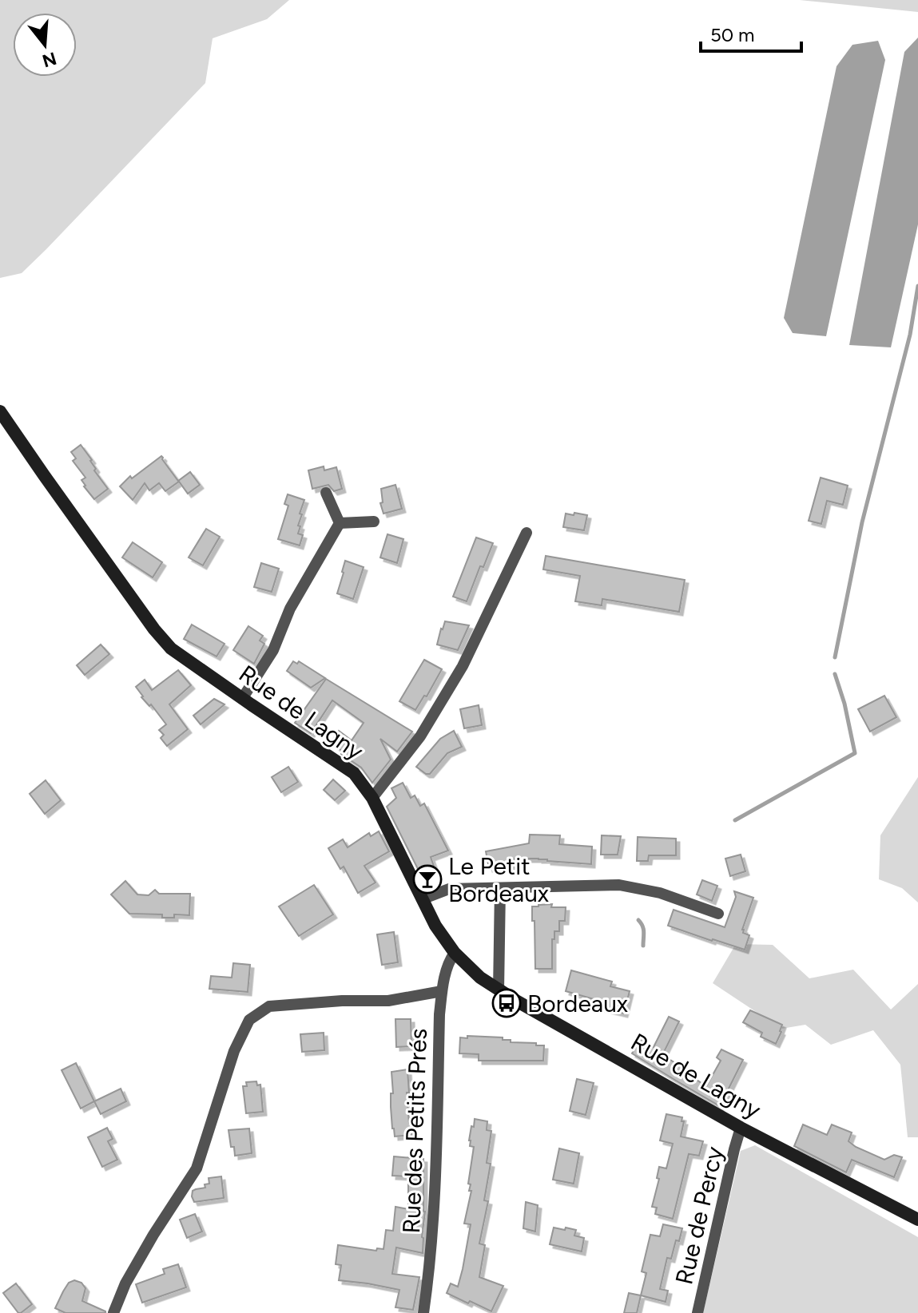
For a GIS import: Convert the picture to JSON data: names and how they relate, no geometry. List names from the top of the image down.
{
  "streets": {
    "main road": ["Rue de Lagny"],
    "street": ["Rue des Petits Prés", "Rue de Percy"]
  },
  "crossings": [
    ["Rue de Lagny", "Rue des Petits Prés"],
    ["Rue de Lagny", "Rue de Percy"]
  ],
  "places": {
    "bar": ["Le Petit Bordeaux"],
    "bus stop": ["Bordeaux"]
  },
  "scale_bar": "50 m",
  "north": "bottom"
}
